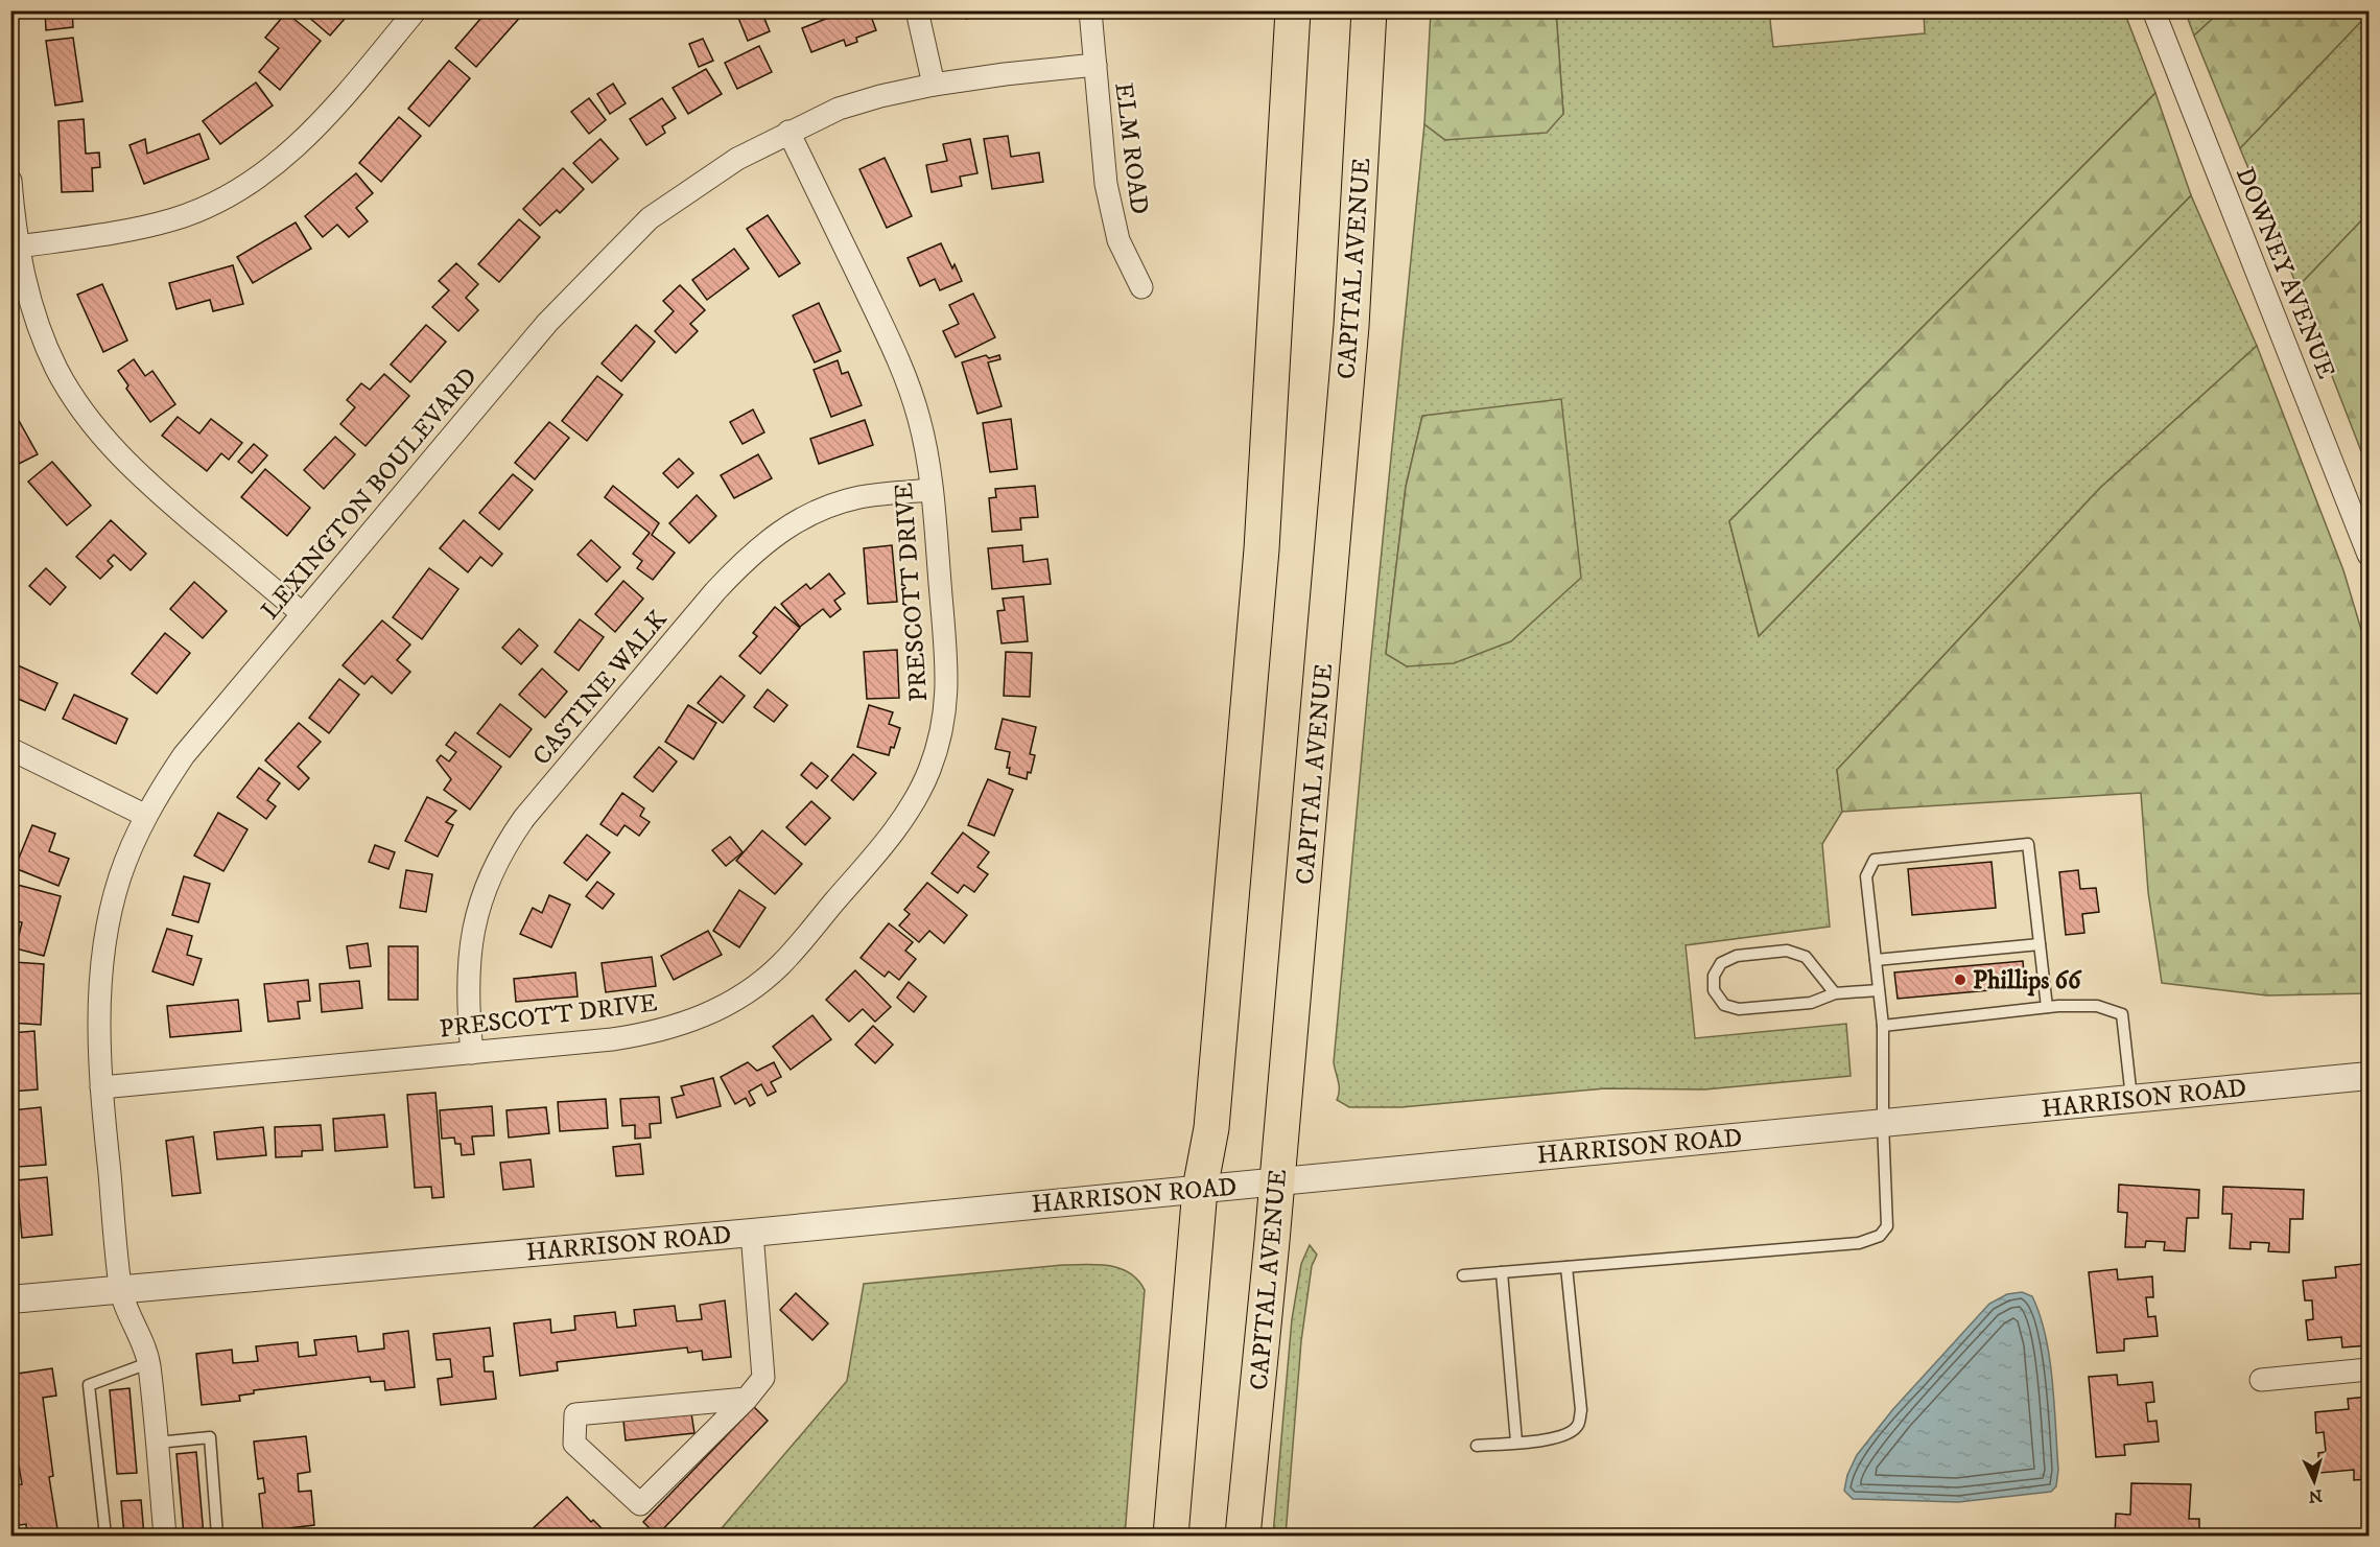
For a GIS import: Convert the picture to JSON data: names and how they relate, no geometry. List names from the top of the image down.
{
  "streets": {
    "highway": ["CAPITAL AVENUE"],
    "street": [
      "ELM ROAD",
      "DOWNEY AVENUE",
      "LEXINGTON BOULEVARD",
      "PRESCOTT DRIVE",
      "CASTINE WALK",
      "HARRISON ROAD"
    ]
  },
  "crossings": [
    ["ELM ROAD", "LEXINGTON BOULEVARD"],
    ["CAPITAL AVENUE", "HARRISON ROAD"],
    ["LEXINGTON BOULEVARD", "PRESCOTT DRIVE"],
    ["LEXINGTON BOULEVARD", "HARRISON ROAD"],
    ["PRESCOTT DRIVE", "CASTINE WALK"]
  ],
  "places": ["Phillips 66"],
  "north": "bottom"
}
